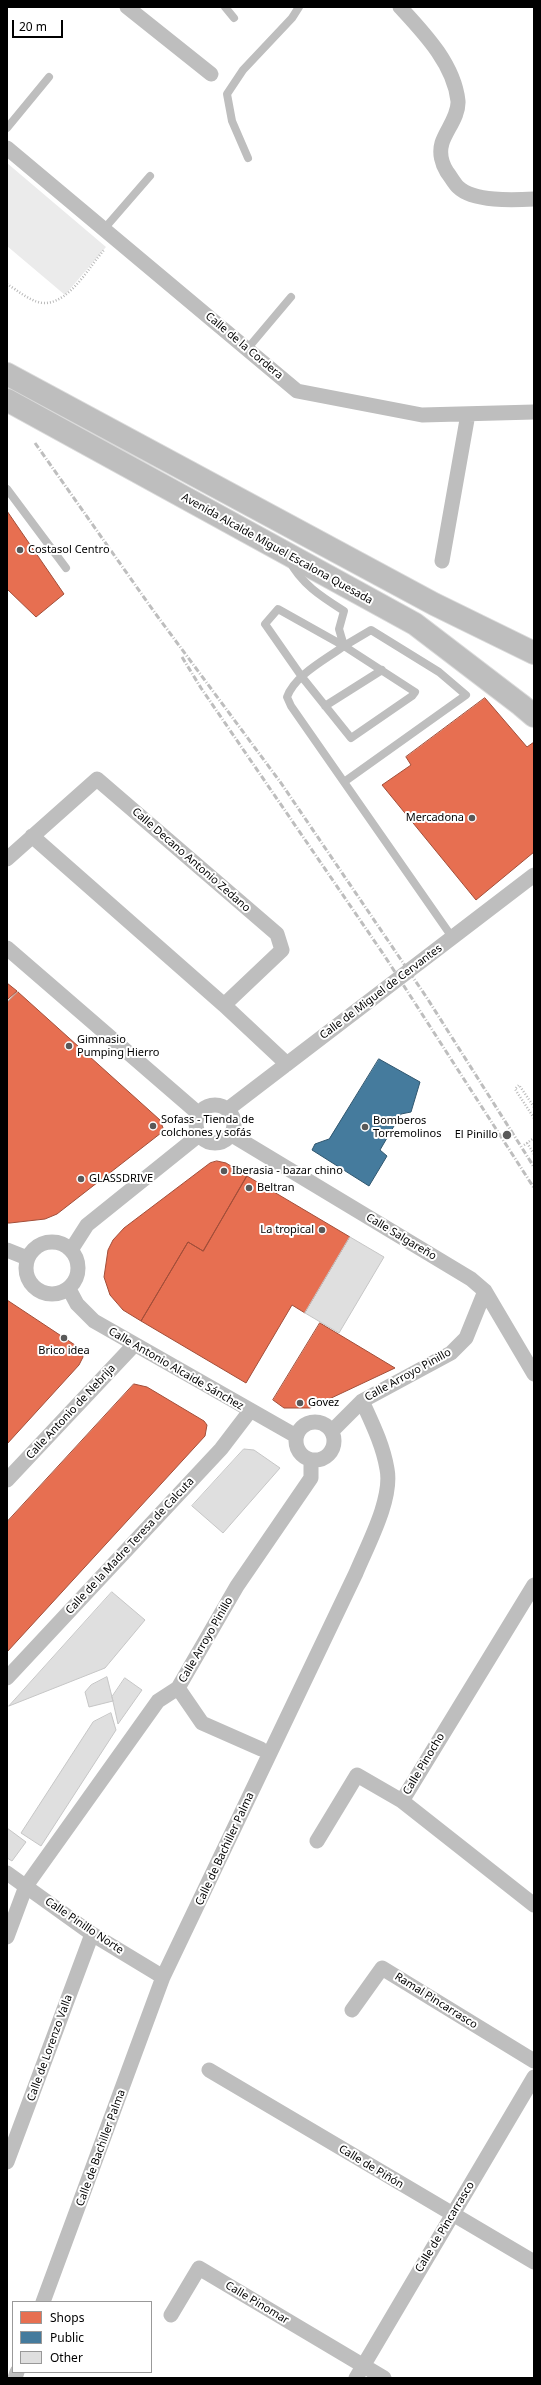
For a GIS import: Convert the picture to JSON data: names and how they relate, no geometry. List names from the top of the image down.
{
  "streets": {
    "main road": ["Avenida Alcalde Miguel Escalona Quesada"],
    "street": [
      "Calle de la Cordera",
      "Calle Decano Antonio Zedano",
      "Calle de Miguel de Cervantes",
      "Calle Salgareño",
      "Calle Antonio Alcaide Sánchez",
      "Calle Arroyo Pinillo",
      "Calle Antonio de Nebrija",
      "Calle de la Madre Teresa de Calcuta",
      "Calle Pinocho",
      "Calle de Bachiller Palma",
      "Calle Pinillo Norte",
      "Ramal Pincarrasco",
      "Calle de Lorenzo Valla",
      "Calle de Piñón",
      "Calle de Pincarrasco",
      "Calle Pinomar"
    ]
  },
  "crossings": [
    ["Calle de Miguel de Cervantes", "Calle Salgareño"],
    ["Calle Salgareño", "Calle Arroyo Pinillo"],
    ["Calle Antonio Alcaide Sánchez", "Calle Arroyo Pinillo"],
    ["Calle Antonio Alcaide Sánchez", "Calle Antonio de Nebrija"],
    ["Calle Antonio Alcaide Sánchez", "Calle de la Madre Teresa de Calcuta"],
    ["Calle Arroyo Pinillo", "Calle de Bachiller Palma"],
    ["Calle Arroyo Pinillo", "Calle Pinillo Norte"],
    ["Calle de Bachiller Palma", "Calle Pinillo Norte"],
    ["Calle Pinillo Norte", "Calle de Lorenzo Valla"],
    ["Calle de Piñón", "Calle de Pincarrasco"],
    ["Calle de Pincarrasco", "Calle Pinomar"]
  ],
  "places": [
    "Costasol Centro",
    "Mercadona",
    "Gimnasio Pumping Hierro",
    "Sofass - Tienda de colchones y sofás",
    "Bomberos Torremolinos",
    "El Pinillo",
    "Iberasia - bazar chino",
    "GLASSDRIVE",
    "Beltran",
    "La tropical",
    "Brico idea",
    "Govez"
  ],
  "legend": ["Shops", "Public", "Other"],
  "scale_bar": "20 m"
}
